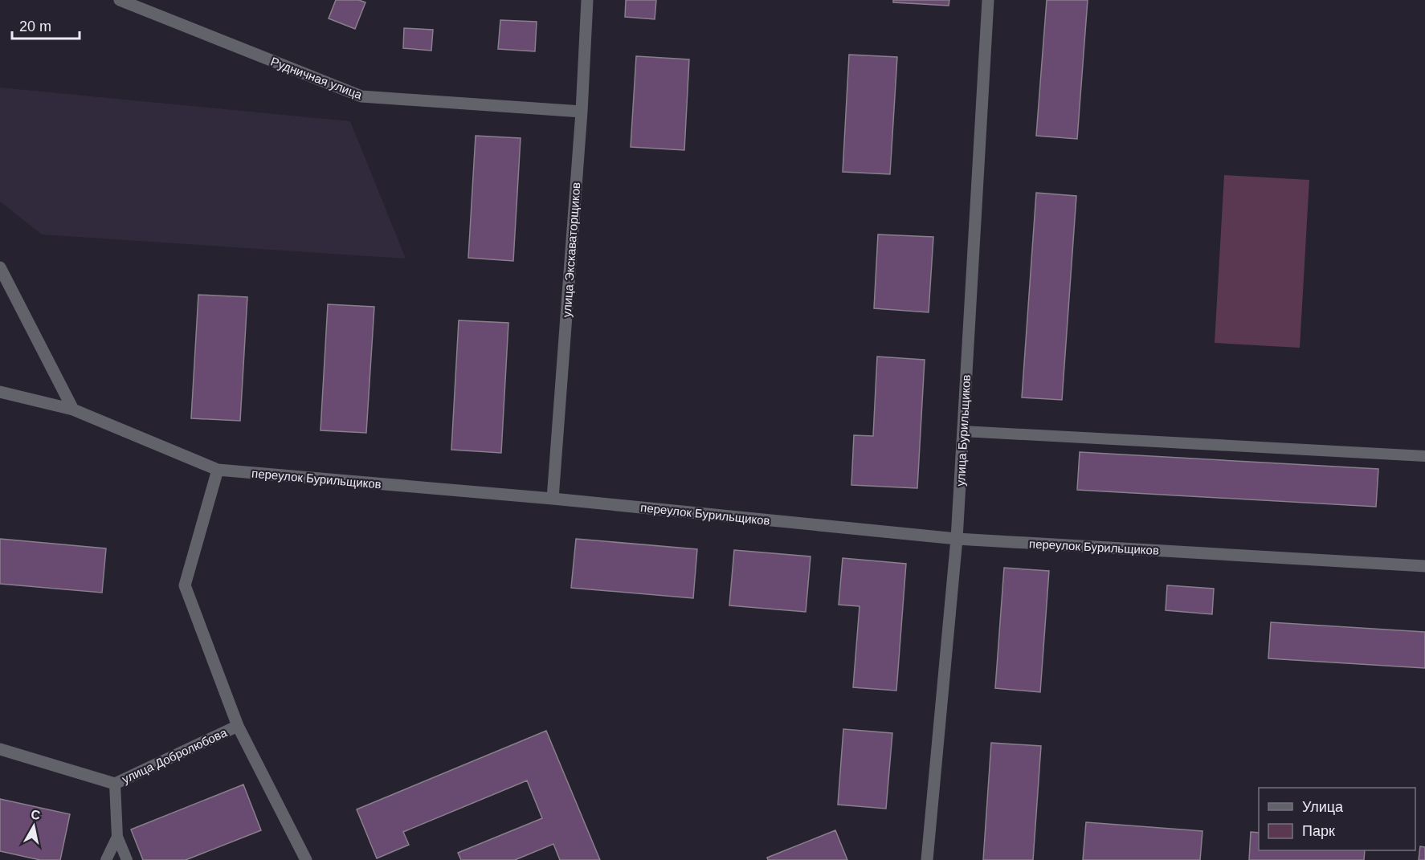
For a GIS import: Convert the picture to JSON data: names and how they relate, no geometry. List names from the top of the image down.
{
  "streets": {
    "street": [
      "Рудничная улица",
      "улица Экскаваторщиков",
      "улица Бурильщиков",
      "переулок Бурильщиков",
      "улица Добролюбова"
    ]
  },
  "crossings": [
    ["Рудничная улица", "улица Экскаваторщиков"],
    ["улица Экскаваторщиков", "переулок Бурильщиков"],
    ["улица Бурильщиков", "переулок Бурильщиков"]
  ],
  "legend": ["Улица", "Парк"],
  "scale_bar": "20 m",
  "north": "top"
}
